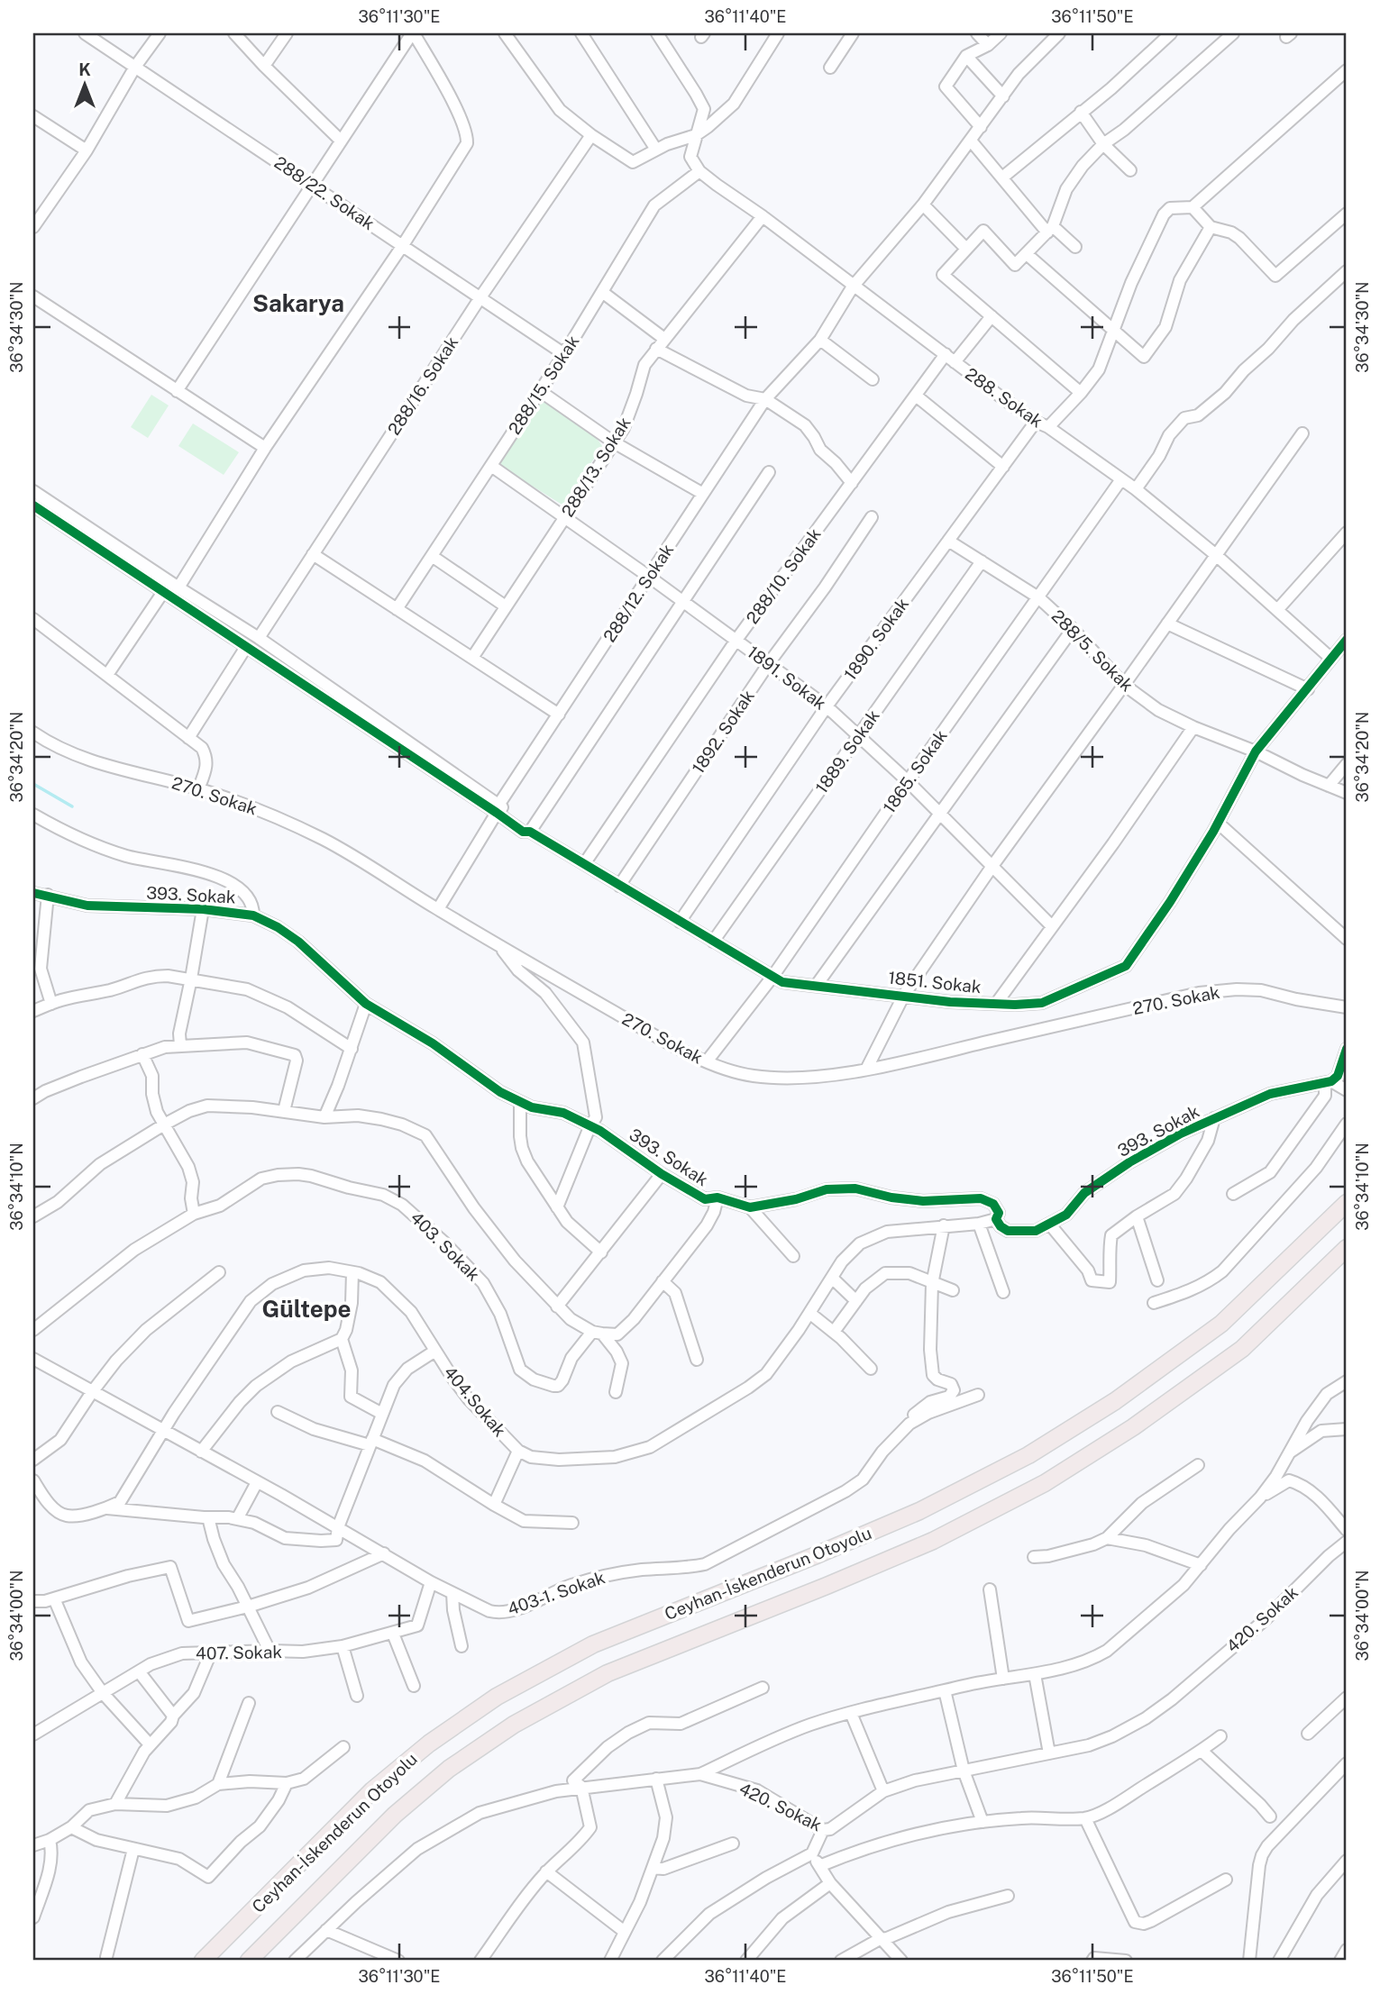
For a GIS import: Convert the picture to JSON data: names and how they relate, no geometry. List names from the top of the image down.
{
  "streets": {
    "highway": ["Ceyhan-İskenderun Otoyolu"],
    "street": [
      "288/22. Sokak",
      "288/15. Sokak",
      "288/16. Sokak",
      "288. Sokak",
      "288/13. Sokak",
      "288/10. Sokak",
      "288/12. Sokak",
      "1890. Sokak",
      "288/5. Sokak",
      "1891. Sokak",
      "1892. Sokak",
      "1889. Sokak",
      "1865. Sokak",
      "270. Sokak",
      "393. Sokak",
      "1851. Sokak",
      "403. Sokak",
      "404.Sokak",
      "403-1. Sokak",
      "420. Sokak",
      "407. Sokak"
    ]
  },
  "crossings": [
    ["288/22. Sokak", "288/15. Sokak"],
    ["288/22. Sokak", "288/16. Sokak"],
    ["288/15. Sokak", "288. Sokak"],
    ["288/15. Sokak", "1891. Sokak"],
    ["288. Sokak", "288/13. Sokak"],
    ["288. Sokak", "288/10. Sokak"],
    ["288. Sokak", "288/12. Sokak"],
    ["288. Sokak", "1890. Sokak"],
    ["288. Sokak", "1865. Sokak"],
    ["288. Sokak", "1851. Sokak"],
    ["288/13. Sokak", "1891. Sokak"],
    ["288/10. Sokak", "1891. Sokak"],
    ["288/10. Sokak", "1851. Sokak"],
    ["288/12. Sokak", "1891. Sokak"],
    ["288/12. Sokak", "270. Sokak"],
    ["288/12. Sokak", "1851. Sokak"],
    ["1890. Sokak", "288/5. Sokak"],
    ["1890. Sokak", "1891. Sokak"],
    ["1890. Sokak", "1851. Sokak"],
    ["288/5. Sokak", "1889. Sokak"],
    ["288/5. Sokak", "1865. Sokak"],
    ["288/5. Sokak", "1851. Sokak"],
    ["1891. Sokak", "1892. Sokak"],
    ["1891. Sokak", "1889. Sokak"],
    ["1891. Sokak", "1865. Sokak"],
    ["1892. Sokak", "1851. Sokak"],
    ["1889. Sokak", "1851. Sokak"],
    ["1865. Sokak", "270. Sokak"],
    ["1865. Sokak", "1851. Sokak"],
    ["393. Sokak", "404.Sokak"],
    ["404.Sokak", "403-1. Sokak"],
    ["403-1. Sokak", "407. Sokak"]
  ],
  "districts": ["Sakarya", "Gültepe"],
  "north": "top",
  "coordinates": [
    "36°11'30\"E",
    "36°11'40\"E",
    "36°11'50\"E",
    "36°34'30\"N",
    "36°34'20\"N",
    "36°34'10\"N",
    "36°34'00\"N"
  ]
}
